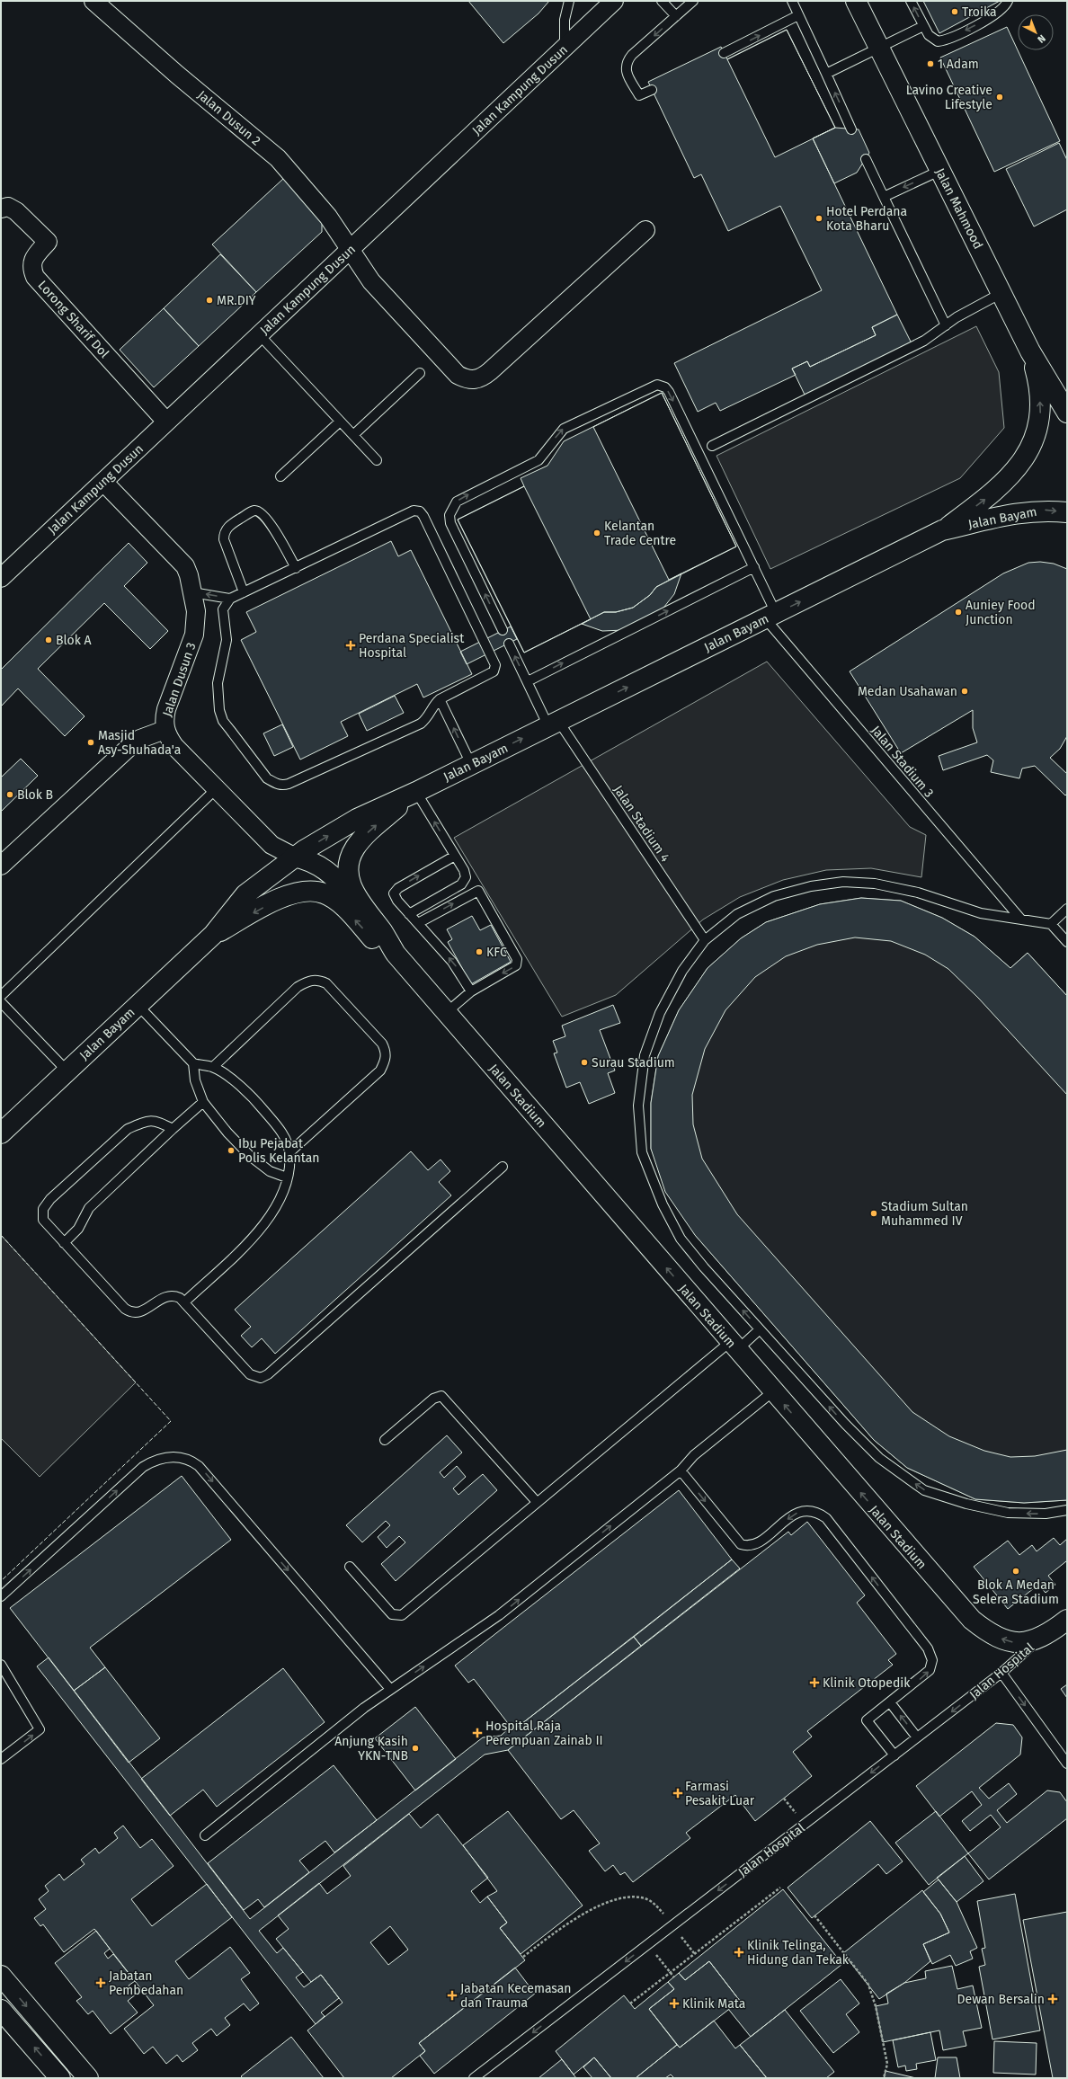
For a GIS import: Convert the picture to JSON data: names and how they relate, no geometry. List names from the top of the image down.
{
  "streets": {
    "main road": [
      "Jalan Mahmood",
      "Jalan Bayam",
      "Jalan Stadium",
      "Jalan Hospital"
    ],
    "street": [
      "Jalan Kampung Dusun",
      "Jalan Dusun 2",
      "Lorong Sharif Dol",
      "Jalan Dusun 3"
    ],
    "lane": ["Jalan Stadium 3", "Jalan Stadium 4"]
  },
  "crossings": [
    ["Jalan Kampung Dusun", "Jalan Dusun 2"],
    ["Jalan Kampung Dusun", "Lorong Sharif Dol"],
    ["Jalan Kampung Dusun", "Jalan Dusun 3"],
    ["Jalan Bayam", "Jalan Dusun 3"],
    ["Jalan Bayam", "Jalan Stadium 3"],
    ["Jalan Bayam", "Jalan Stadium 4"],
    ["Jalan Bayam", "Jalan Stadium"],
    ["Jalan Stadium", "Jalan Hospital"]
  ],
  "one_way": ["Jalan Stadium", "Jalan Hospital"],
  "places": {
    "other": [
      "Troika",
      "1 Adam",
      "Lavino Creative Lifestyle",
      "Hotel Perdana Kota Bharu",
      "MR.DIY",
      "Kelantan Trade Centre",
      "Auniey Food Junction",
      "Blok A",
      "Medan Usahawan",
      "Masjid Asy-Shuhada'a",
      "Blok B",
      "KFC",
      "Surau Stadium",
      "Ibu Pejabat Polis Kelantan",
      "Stadium Sultan Muhammed IV",
      "Blok A Medan Selera Stadium",
      "Anjung Kasih YKN-TNB"
    ],
    "health": [
      "Perdana Specialist Hospital",
      "Klinik Otopedik",
      "Hospital Raja Perempuan Zainab II",
      "Farmasi Pesakit Luar",
      "Klinik Telinga, Hidung dan Tekak",
      "Jabatan Pembedahan",
      "Jabatan Kecemasan dan Trauma",
      "Dewan Bersalin",
      "Klinik Mata"
    ]
  },
  "north": "bottom right"
}
